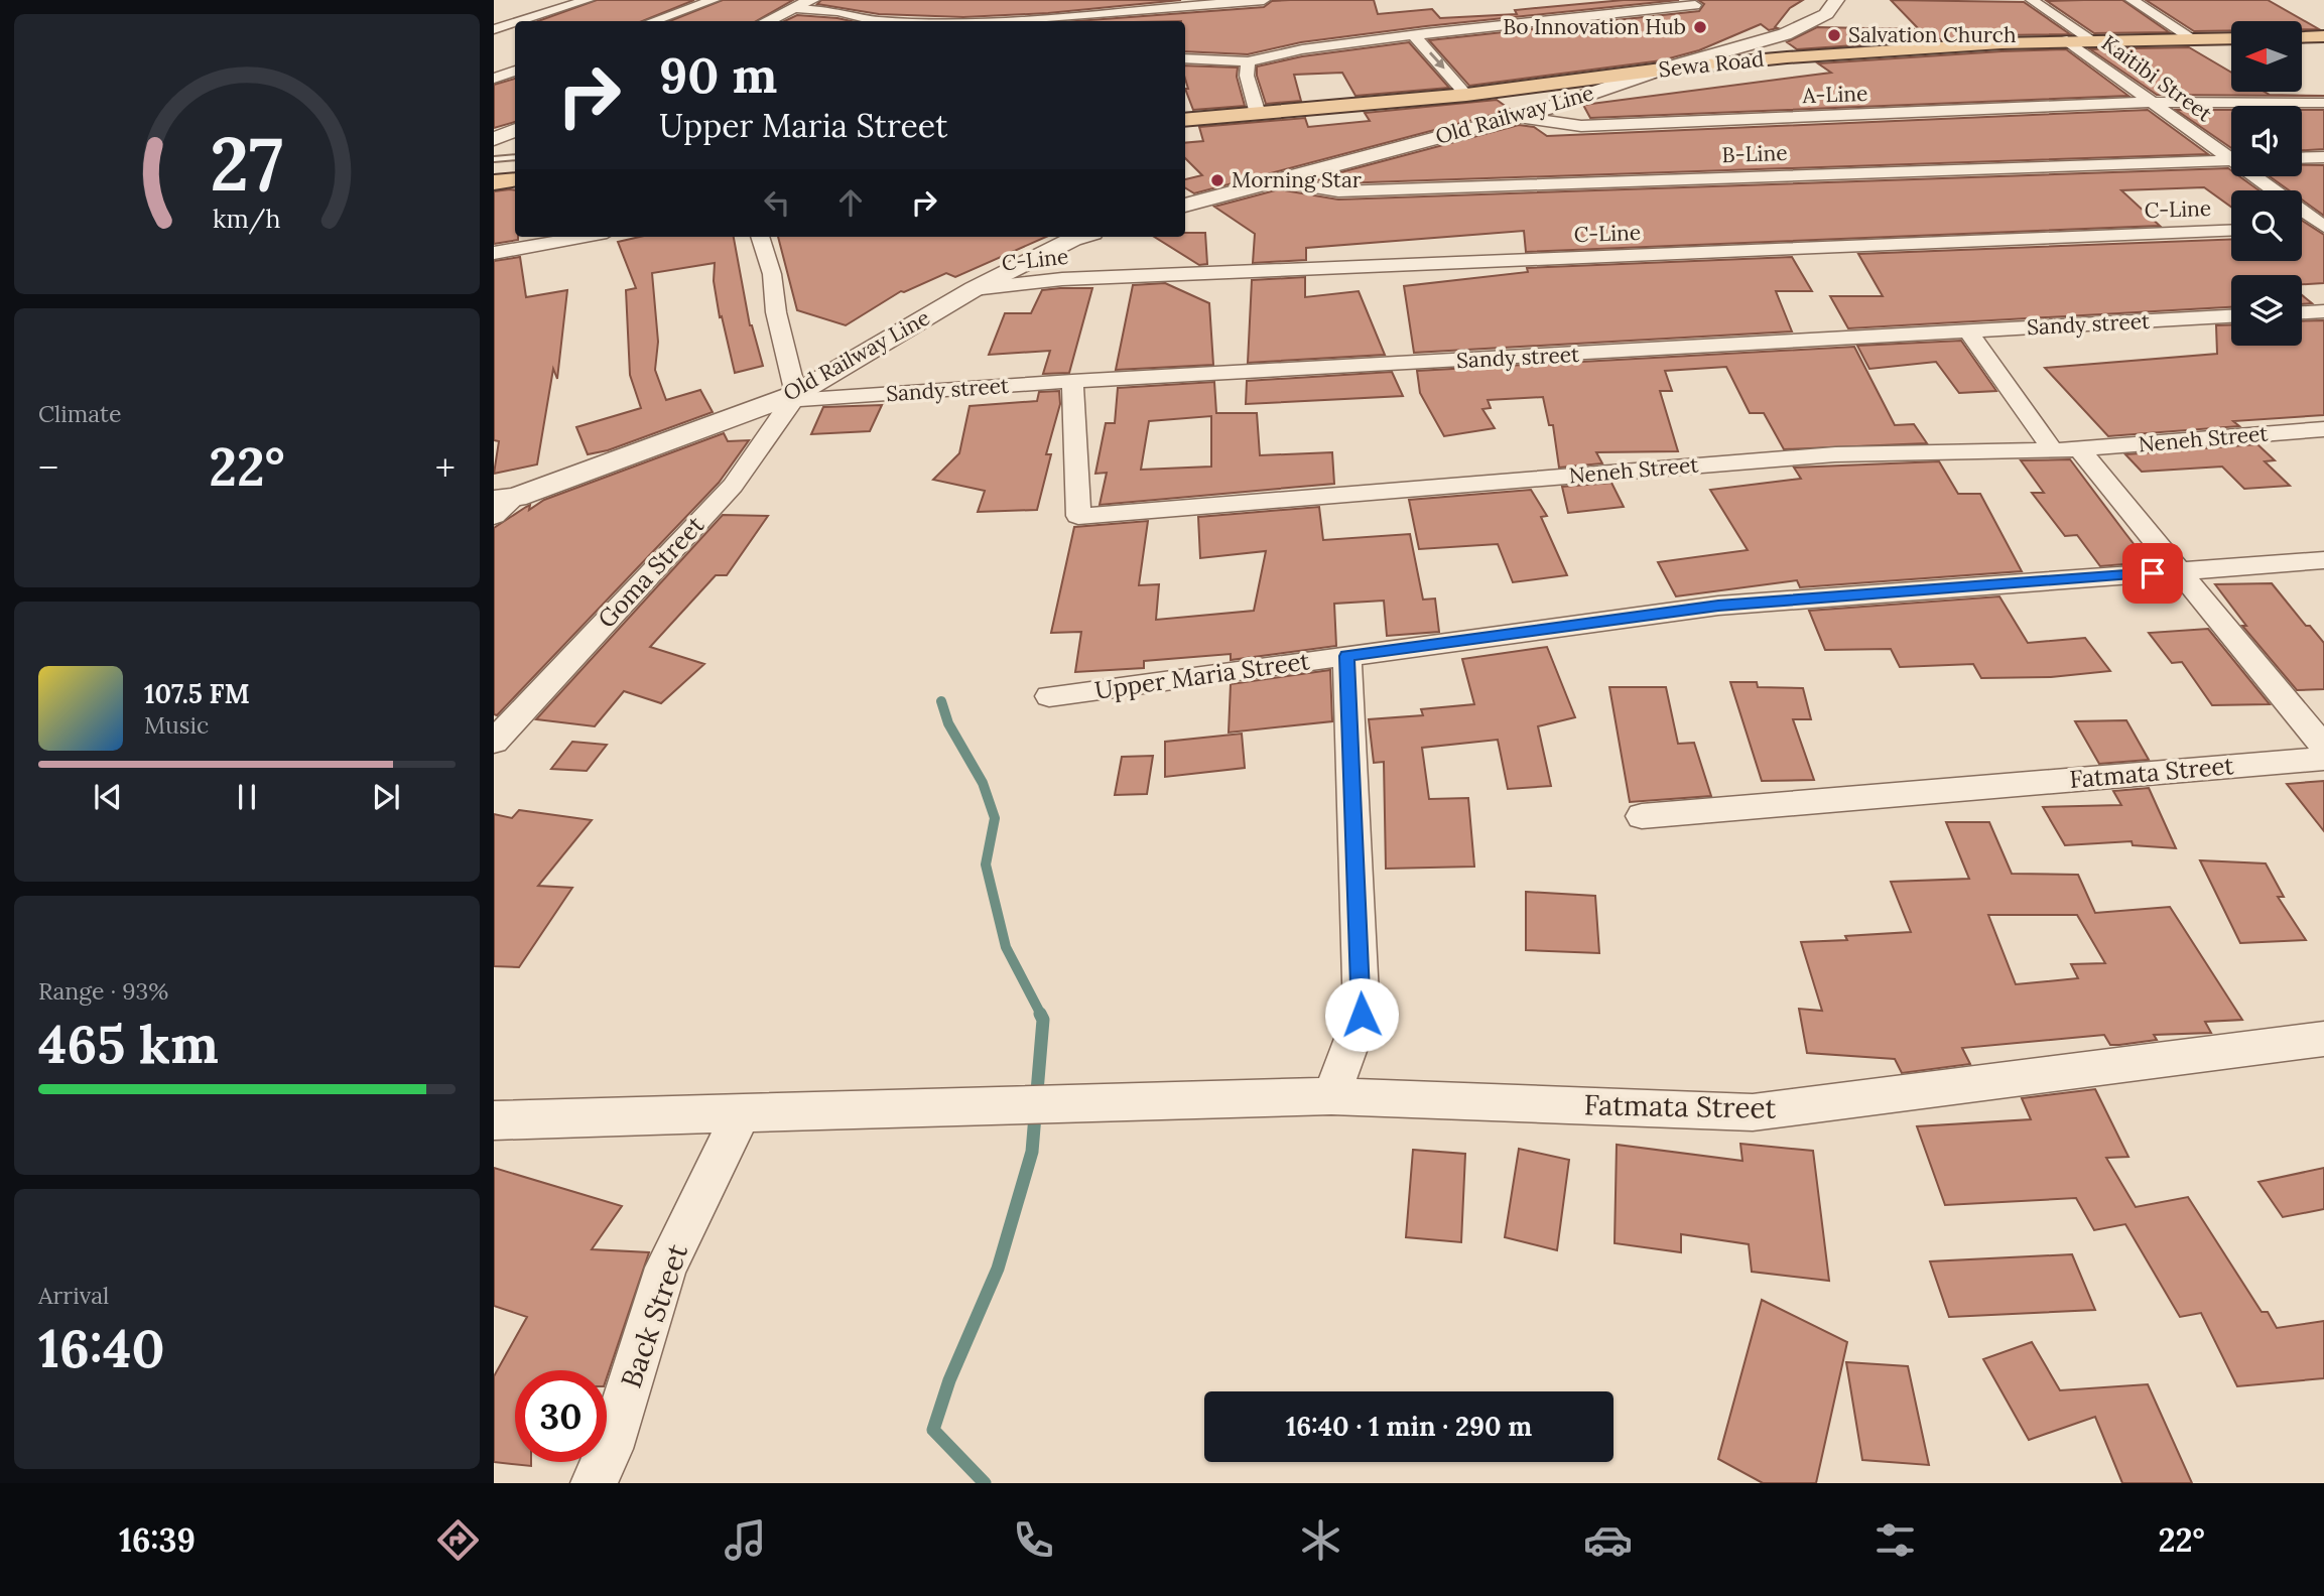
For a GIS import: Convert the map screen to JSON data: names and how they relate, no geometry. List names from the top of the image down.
{
  "streets": {
    "main road": ["Sewa Road"],
    "street": [
      "Kaitibi Street",
      "A-Line",
      "Old Railway Line",
      "B-Line",
      "C-Line",
      "Sandy street",
      "Neneh Street",
      "Goma Street",
      "Upper Maria Street",
      "Fatmata Street",
      "Back Street"
    ]
  },
  "crossings": [
    ["Sewa Road", "Kaitibi Street"],
    ["Sewa Road", "Old Railway Line"],
    ["Kaitibi Street", "A-Line"],
    ["A-Line", "Old Railway Line"],
    ["Old Railway Line", "B-Line"],
    ["Old Railway Line", "C-Line"],
    ["Old Railway Line", "Sandy street"],
    ["Old Railway Line", "Goma Street"],
    ["Sandy street", "Neneh Street"],
    ["Sandy street", "Goma Street"],
    ["Fatmata Street", "Back Street"]
  ],
  "places": ["Bo Innovation Hub", "Salvation Church", "Morning Star"],
  "north": "left",
  "page": {
    "turn": ["90 m", "Upper Maria Street"],
    "tile": [
      "Climate",
      ["Range · 93%", "465 km"],
      ["Arrival", "16:40"]
    ],
    "heat": ["−", "22°", "+"],
    "song": ["107.5 FM", "Music"],
    "limit": "30",
    "trip": "16:40 · 1 min · 290 m",
    "tabs": ["16:39", "22°"],
    "gauge": ["27", "km/h"]
  }
}
